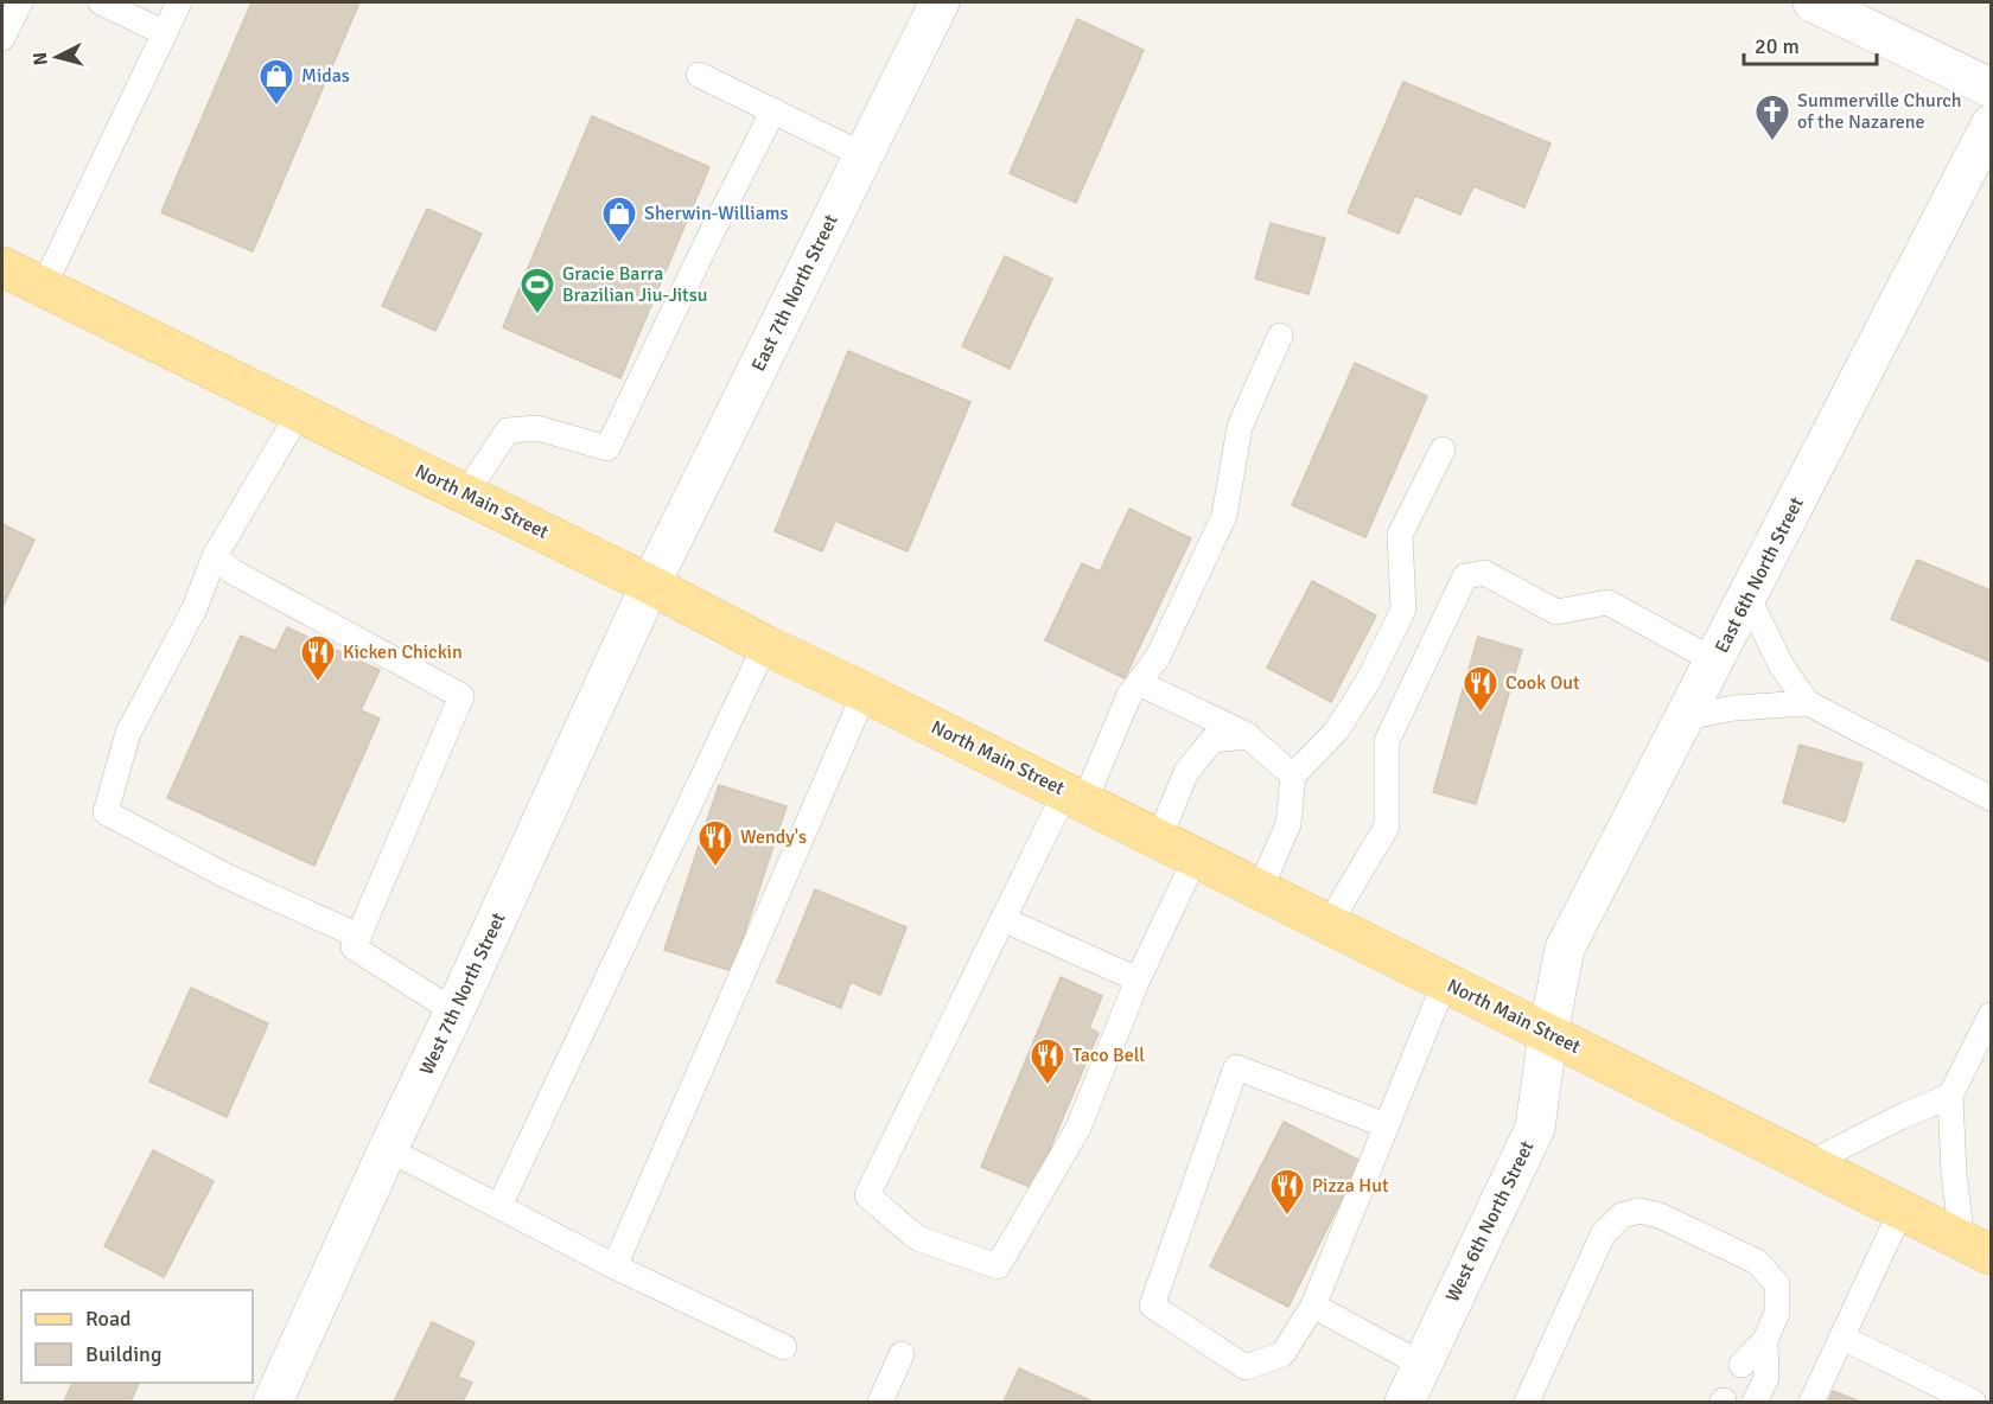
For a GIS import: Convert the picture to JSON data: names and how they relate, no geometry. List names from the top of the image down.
{
  "streets": {
    "main road": ["North Main Street"],
    "street": [
      "East 7th North Street",
      "East 6th North Street",
      "West 7th North Street",
      "West 6th North Street"
    ]
  },
  "crossings": [
    ["East 7th North Street", "North Main Street"],
    ["East 7th North Street", "West 7th North Street"],
    ["North Main Street", "East 6th North Street"],
    ["North Main Street", "West 7th North Street"],
    ["North Main Street", "West 6th North Street"],
    ["East 6th North Street", "West 6th North Street"]
  ],
  "places": {
    "shop": ["Midas", "Sherwin-Williams"],
    "church": ["Summerville Church of the Nazarene"],
    "sports": ["Gracie Barra Brazilian Jiu-Jitsu"],
    "restaurant": [
      "Kicken Chickin",
      "Cook Out",
      "Wendy's",
      "Taco Bell",
      "Pizza Hut"
    ]
  },
  "legend": ["Road", "Building"],
  "scale_bar": "20 m",
  "north": "left"
}
